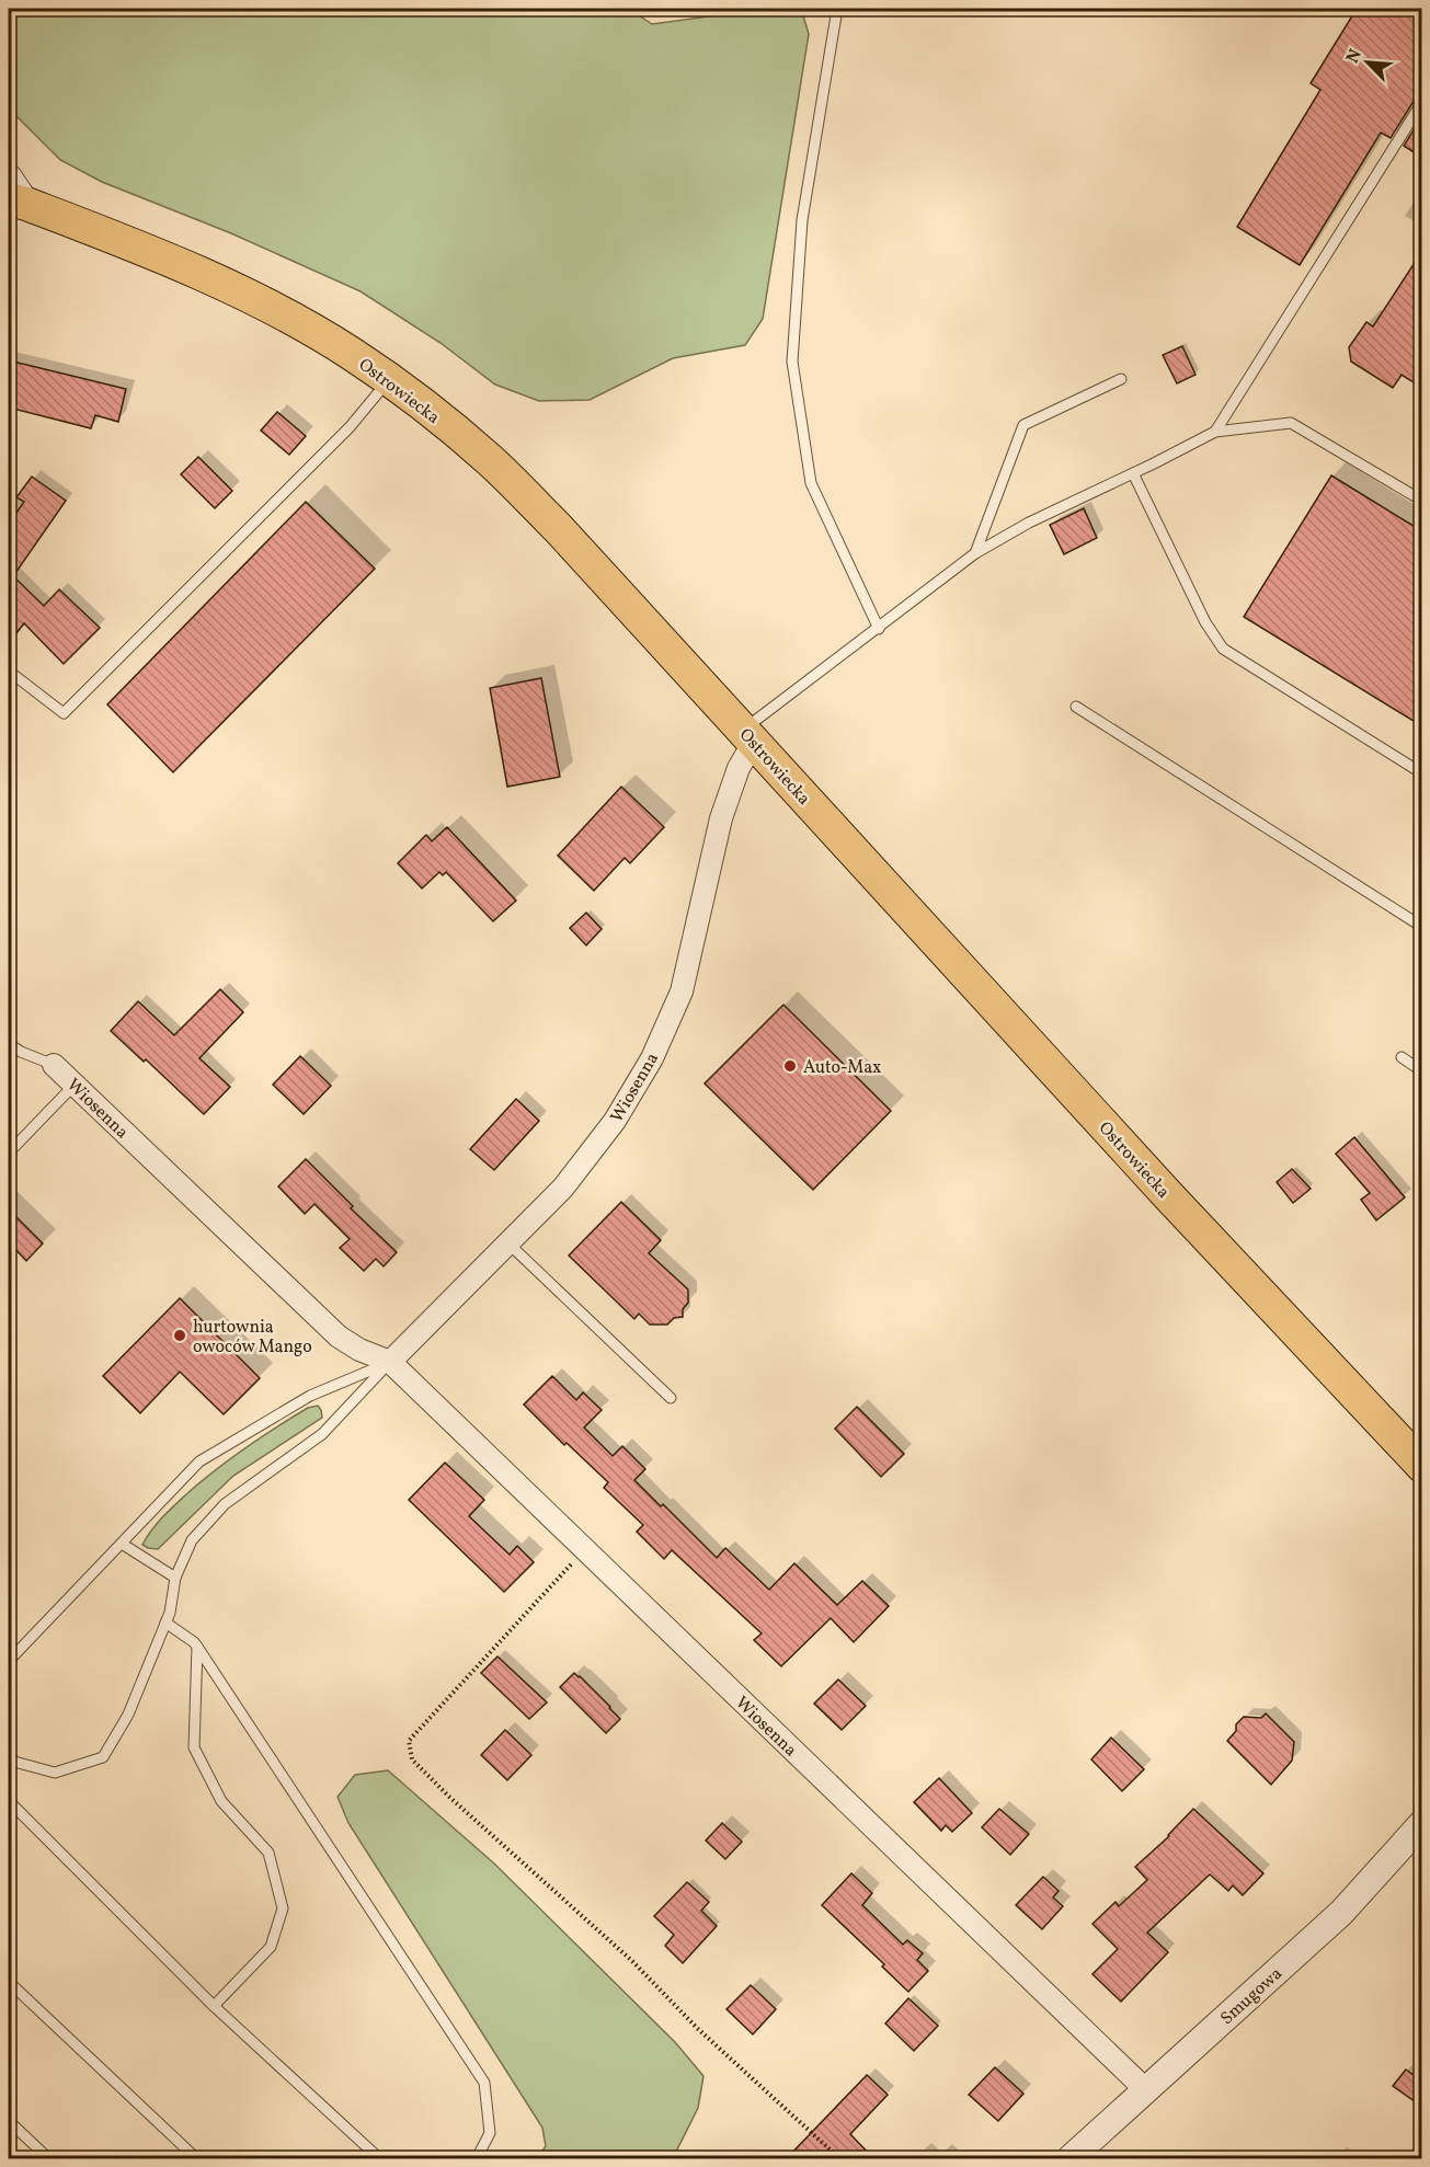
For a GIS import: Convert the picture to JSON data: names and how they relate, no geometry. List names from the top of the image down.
{
  "streets": {
    "main road": ["Ostrowiecka"],
    "street": ["Wiosenna", "Smugowa"]
  },
  "crossings": [
    ["Ostrowiecka", "Wiosenna"],
    ["Wiosenna", "Smugowa"]
  ],
  "places": ["Auto-Max", "hurtownia owoców Mango"],
  "north": "top left"
}
